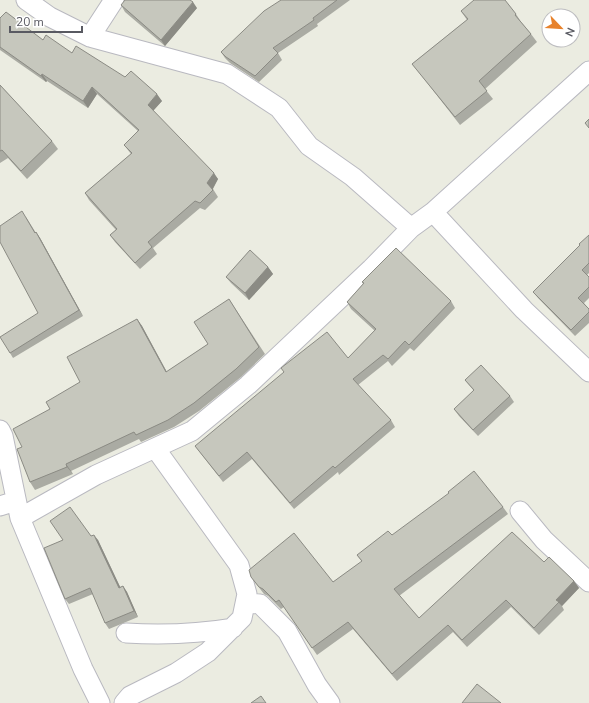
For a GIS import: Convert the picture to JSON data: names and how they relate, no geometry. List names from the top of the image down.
{
  "scale_bar": "20 m",
  "north": "bottom right"
}
